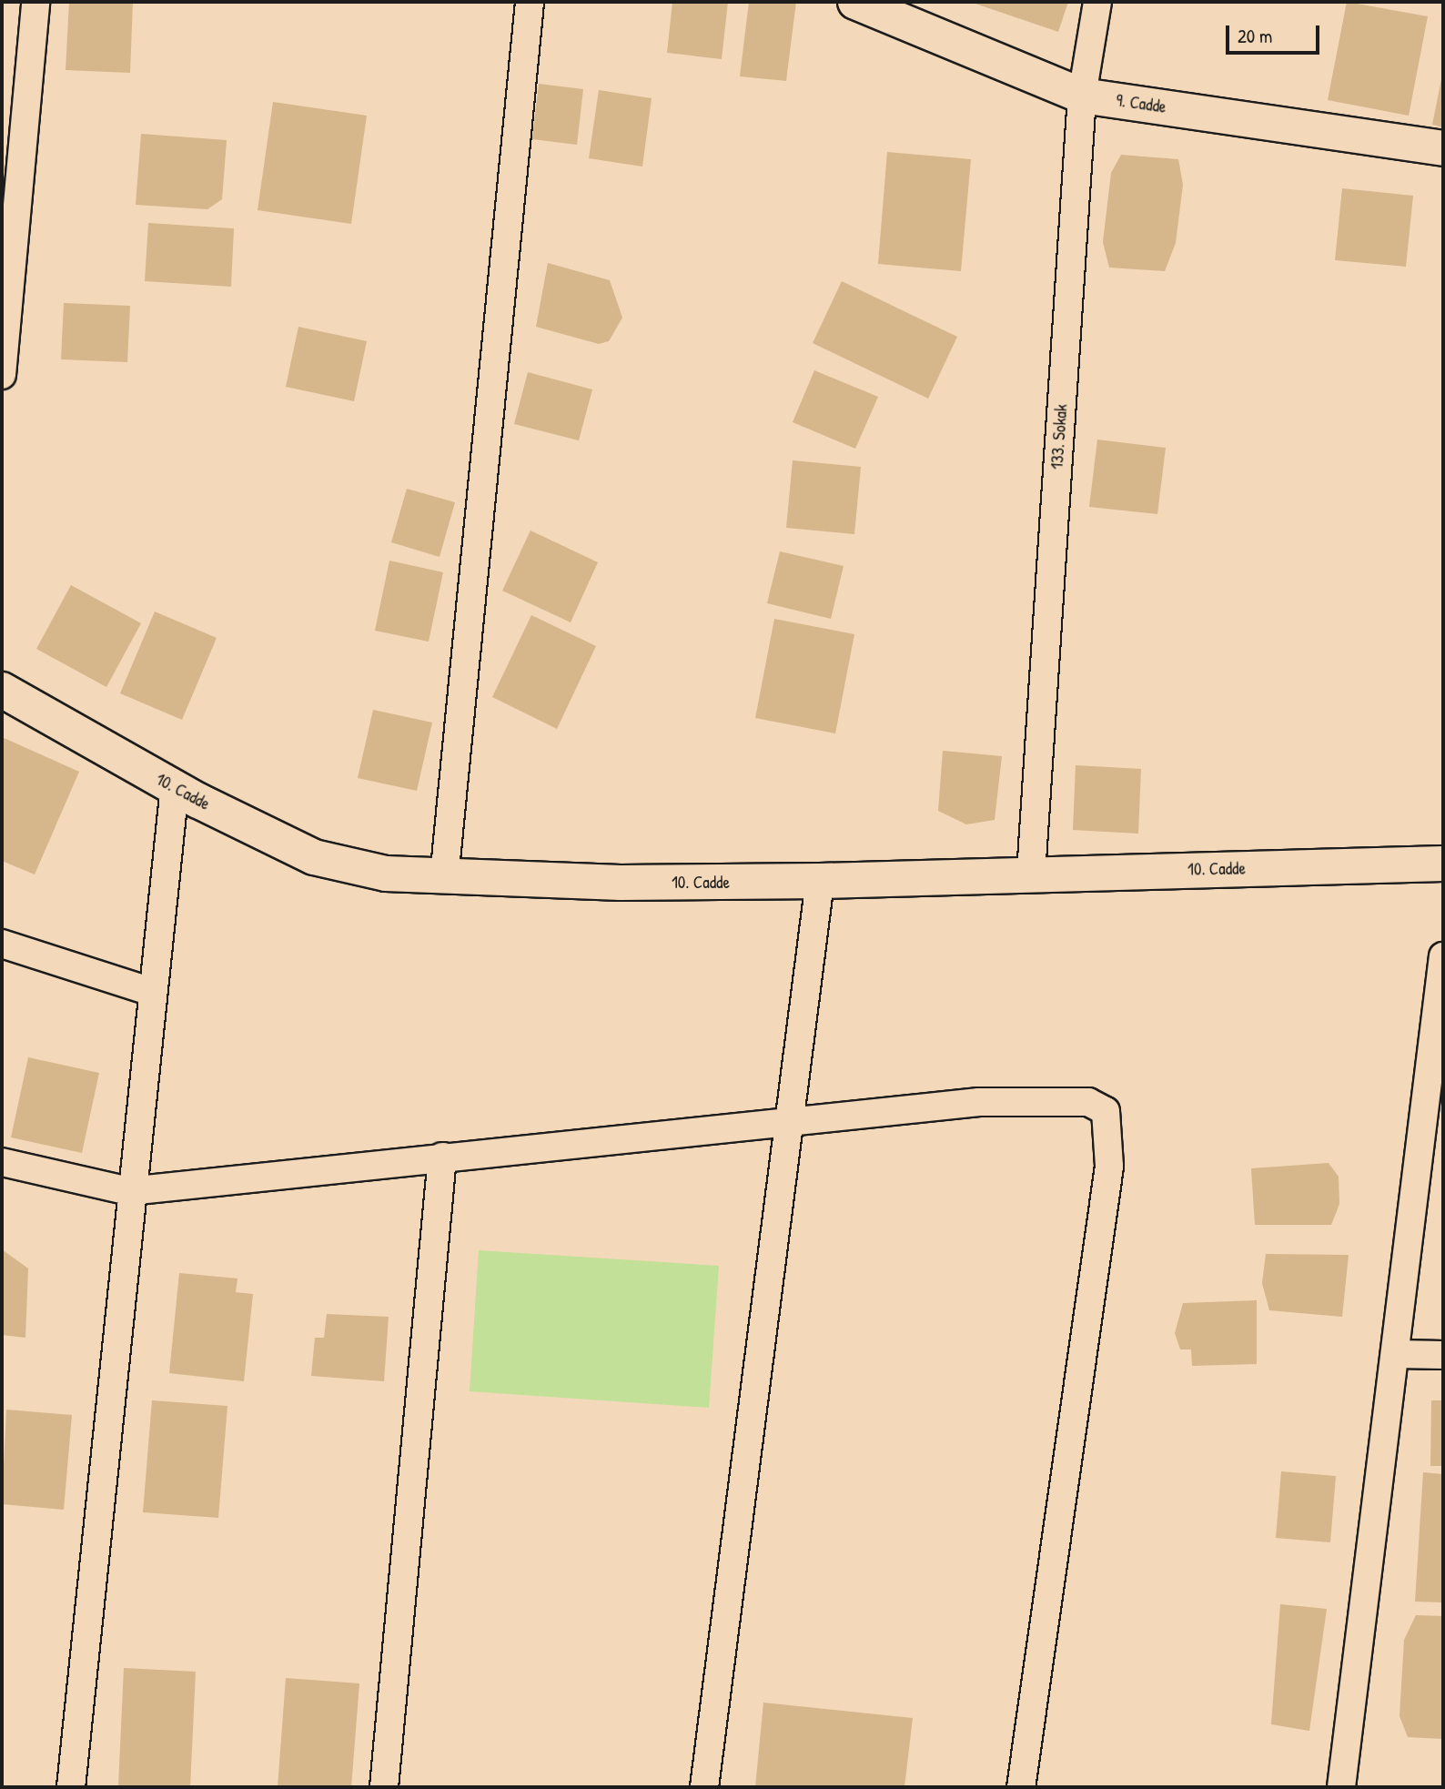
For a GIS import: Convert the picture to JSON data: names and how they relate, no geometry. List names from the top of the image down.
{
  "streets": {
    "street": ["9. Cadde", "133. Sokak", "10. Cadde"]
  },
  "crossings": [
    ["9. Cadde", "133. Sokak"],
    ["133. Sokak", "10. Cadde"]
  ],
  "scale_bar": "20 m"
}
